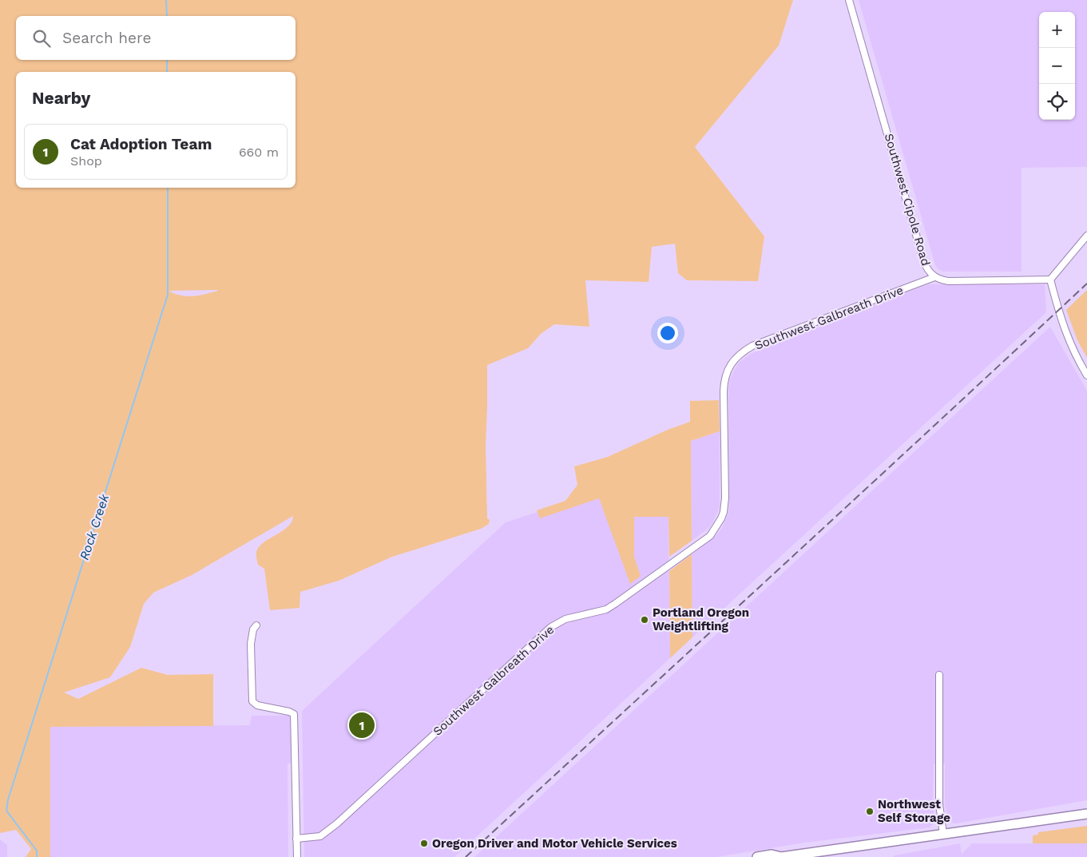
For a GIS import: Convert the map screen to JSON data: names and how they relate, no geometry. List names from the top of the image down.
{
  "streets": {
    "street": ["Southwest Cipole Road", "Southwest Galbreath Drive"]
  },
  "crossings": [
    ["Southwest Cipole Road", "Southwest Galbreath Drive"]
  ],
  "water": ["Rock Creek"],
  "places": ["Portland Oregon Weightlifting", "Northwest Self Storage", "Oregon Driver and Motor Vehicle Services"],
  "page": {
    "map_buttons": ["+", "−"],
    "search": "Search here",
    "heading": "Nearby",
    "list": [
      {
        "mark": "1",
        "name": "Cat Adoption Team",
        "note": "Shop",
        "value": "660 m"
      }
    ],
    "pins": "1"
  }
}
